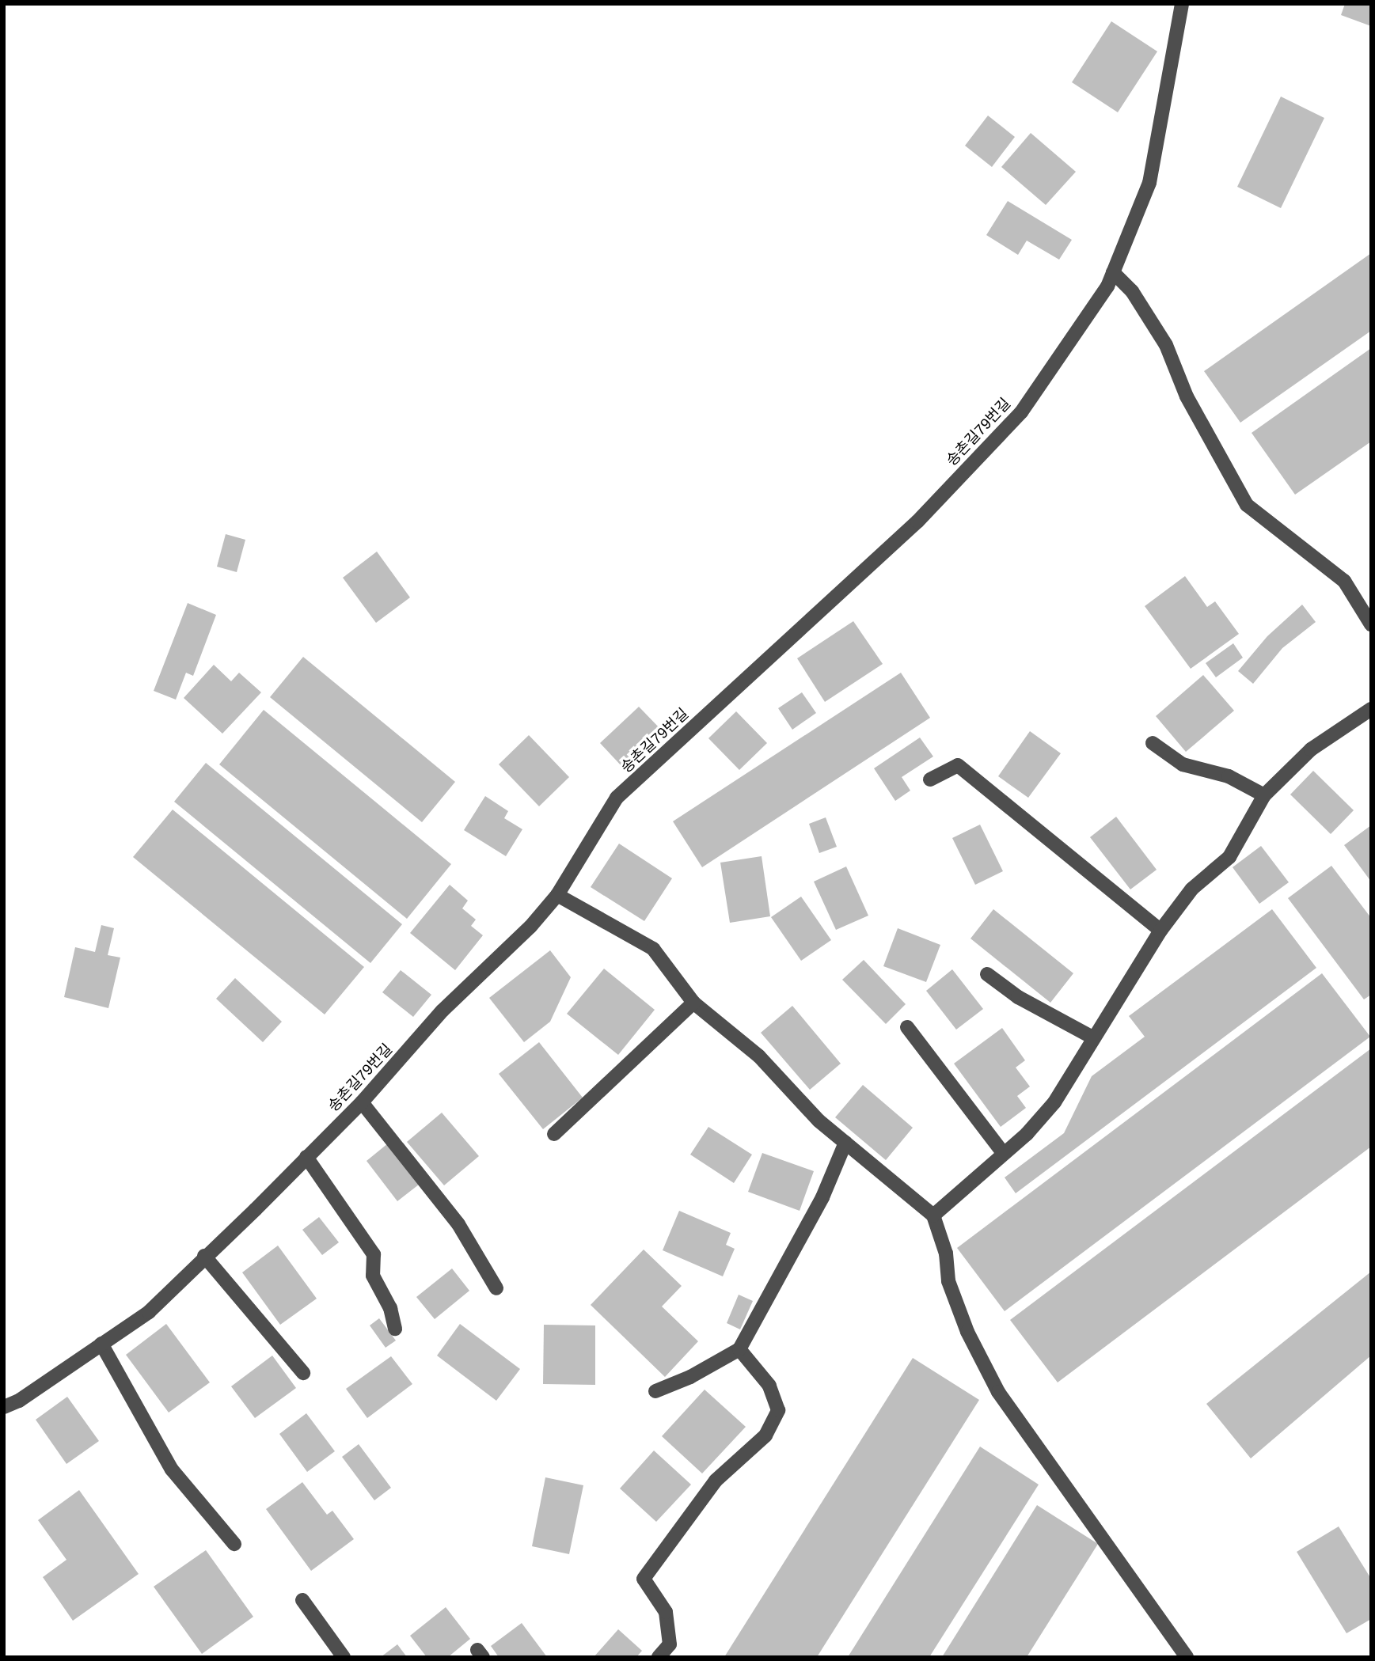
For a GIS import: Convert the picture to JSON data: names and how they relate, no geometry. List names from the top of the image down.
{
  "streets": {
    "street": ["송촌길79번길"]
  }
}
